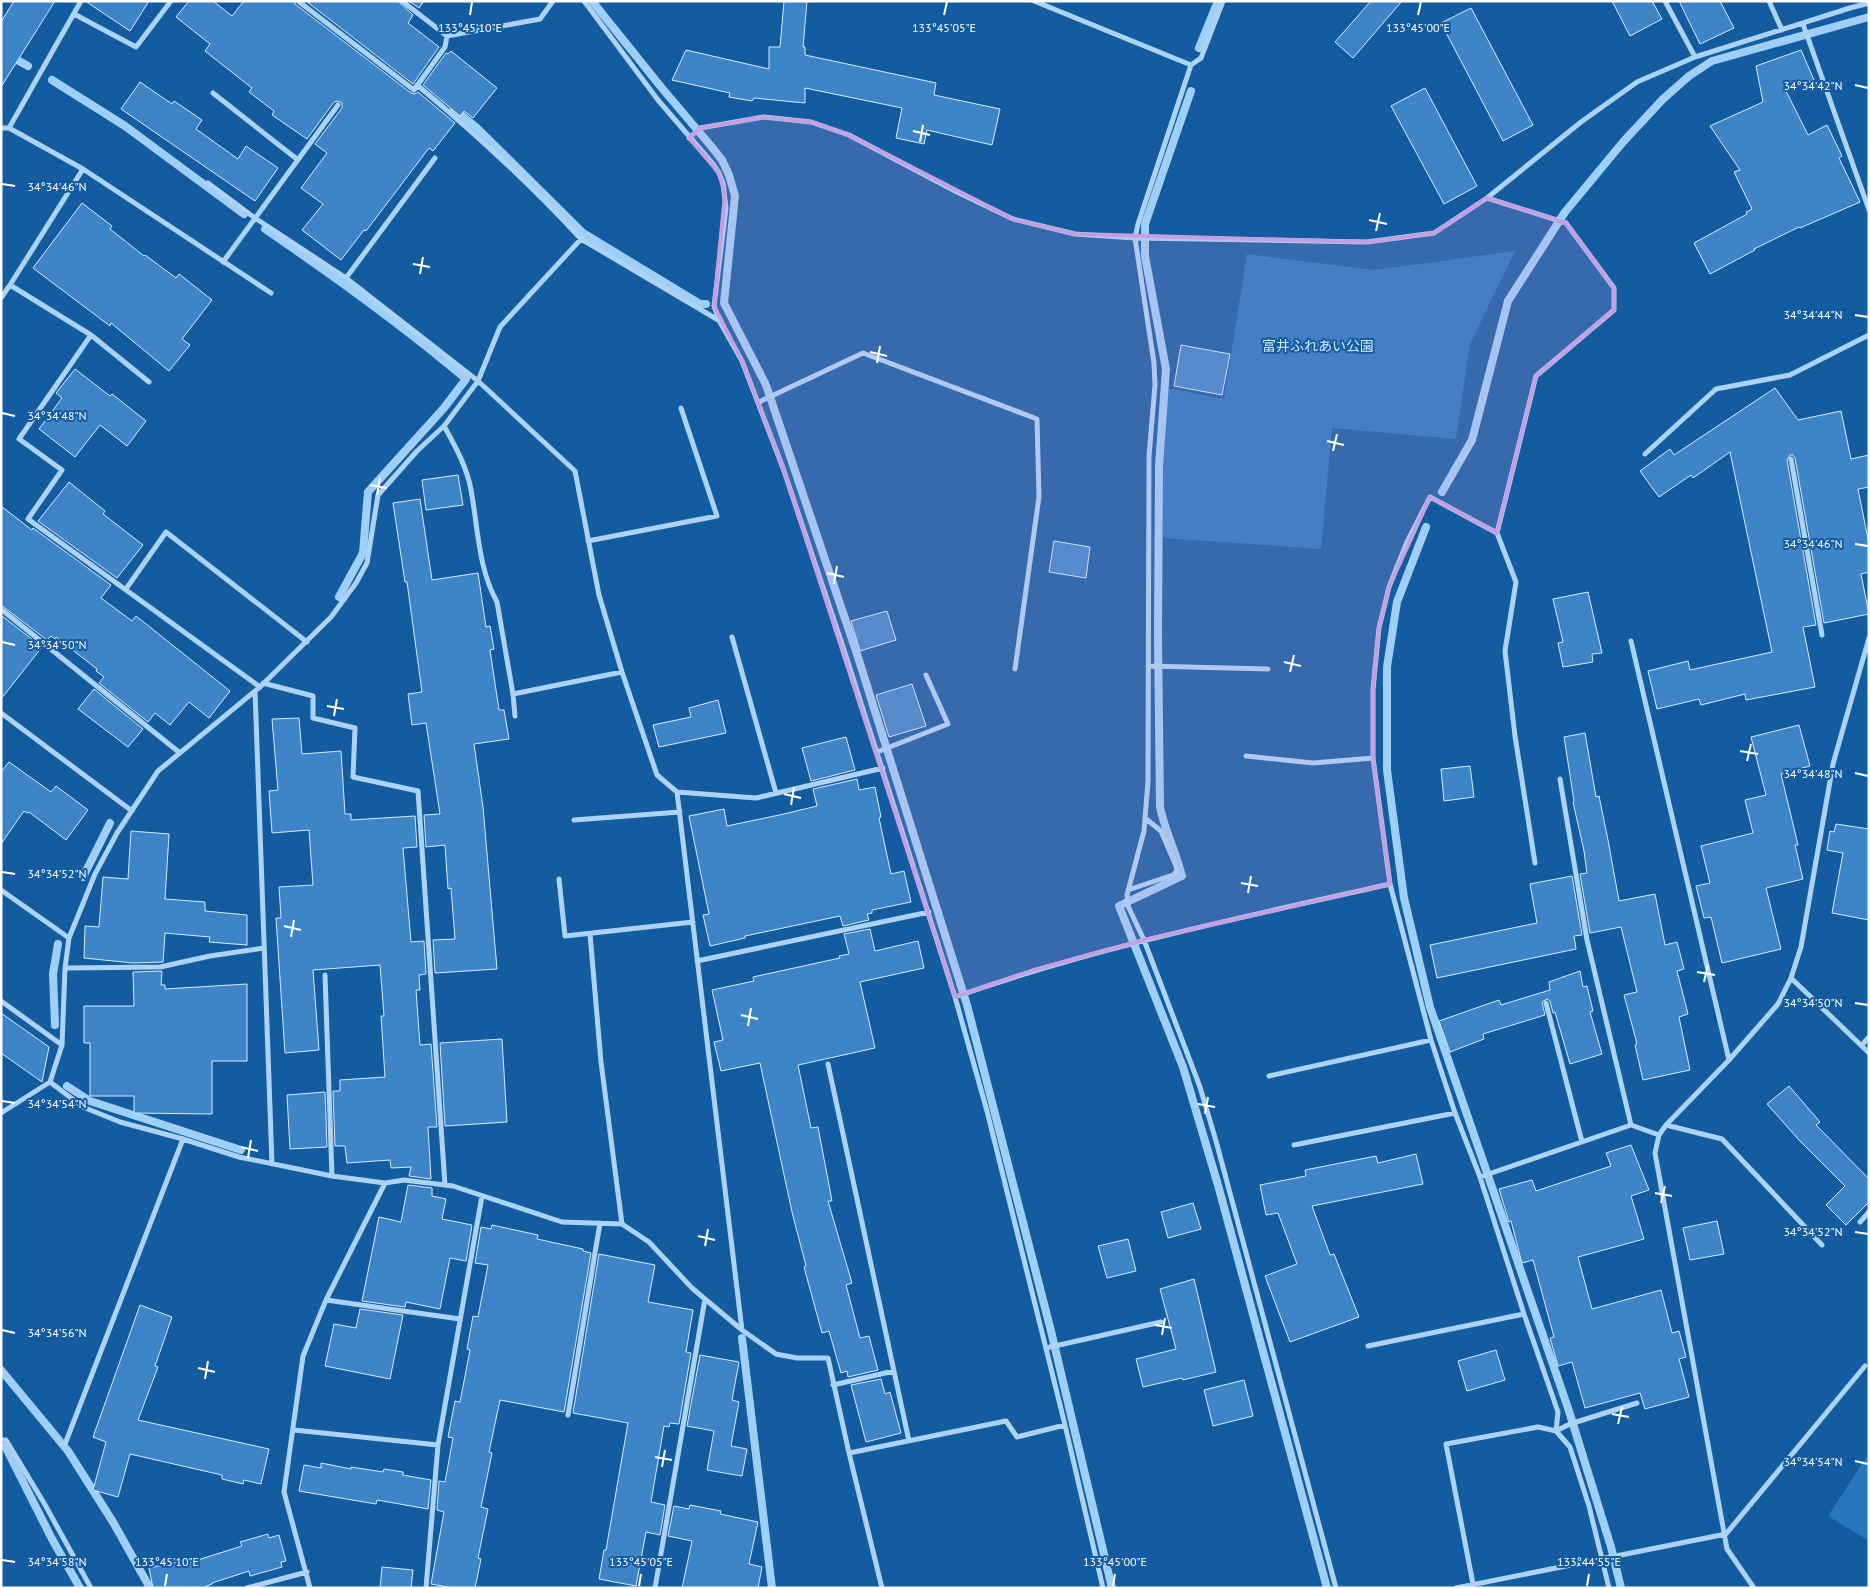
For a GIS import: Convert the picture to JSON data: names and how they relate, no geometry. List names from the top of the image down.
{
  "parks": ["富井ふれあい公園"],
  "coordinates": [
    "133°45'10\"E",
    "133°45'05\"E",
    "133°45'00\"E",
    "34°34'42\"N",
    "34°34'46\"N",
    "34°34'44\"N",
    "34°34'48\"N",
    "34°34'50\"N",
    "34°34'52\"N",
    "34°34'54\"N",
    "34°34'56\"N",
    "133°44'55\"E",
    "34°34'58\"N"
  ]
}
